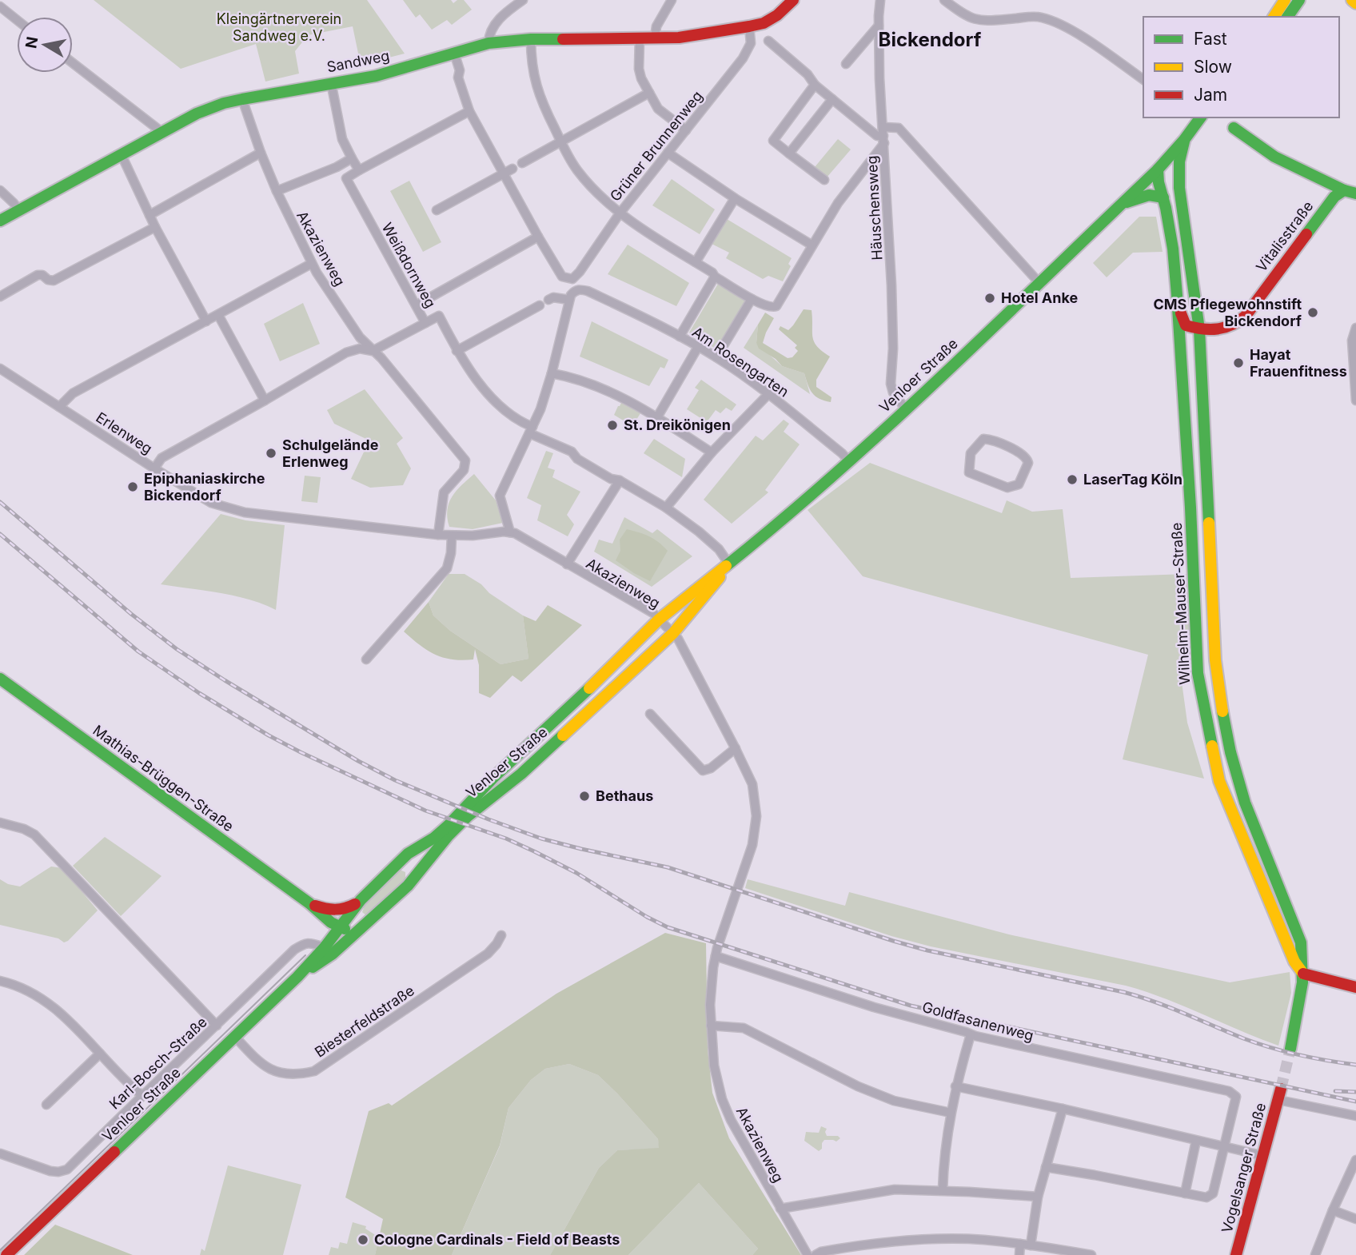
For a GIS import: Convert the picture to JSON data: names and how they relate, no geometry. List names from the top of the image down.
{
  "streets": {
    "street": [
      "Sandweg",
      "Grüner Brunnenweg",
      "Häuschensweg",
      "Vitalisstraße",
      "Akazienweg",
      "Weißdornweg",
      "Am Rosengarten",
      "Venloer Straße",
      "Erlenweg",
      "Wilhelm-Mauser-Straße",
      "Mathias-Brüggen-Straße",
      "Biesterfeldstraße",
      "Goldfasanenweg",
      "Karl-Bosch-Straße",
      "Vogelsanger Straße"
    ]
  },
  "crossings": [
    ["Sandweg", "Grüner Brunnenweg"],
    ["Sandweg", "Akazienweg"],
    ["Häuschensweg", "Venloer Straße"],
    ["Akazienweg", "Venloer Straße"],
    ["Akazienweg", "Erlenweg"],
    ["Akazienweg", "Goldfasanenweg"],
    ["Weißdornweg", "Venloer Straße"],
    ["Am Rosengarten", "Venloer Straße"],
    ["Venloer Straße", "Wilhelm-Mauser-Straße"],
    ["Venloer Straße", "Mathias-Brüggen-Straße"],
    ["Venloer Straße", "Biesterfeldstraße"],
    ["Venloer Straße", "Karl-Bosch-Straße"]
  ],
  "districts": ["Bickendorf"],
  "parks": ["Kleingärtnerverein Sandweg e.V."],
  "places": [
    "Hotel Anke",
    "CMS Pflegewohnstift Bickendorf",
    "Hayat Frauenfitness",
    "St. Dreikönigen",
    "Schulgelände Erlenweg",
    "LaserTag Köln",
    "Epiphaniaskirche Bickendorf",
    "Bethaus",
    "Cologne Cardinals - Field of Beasts"
  ],
  "legend": ["Fast", "Slow", "Jam"],
  "north": "left"
}
